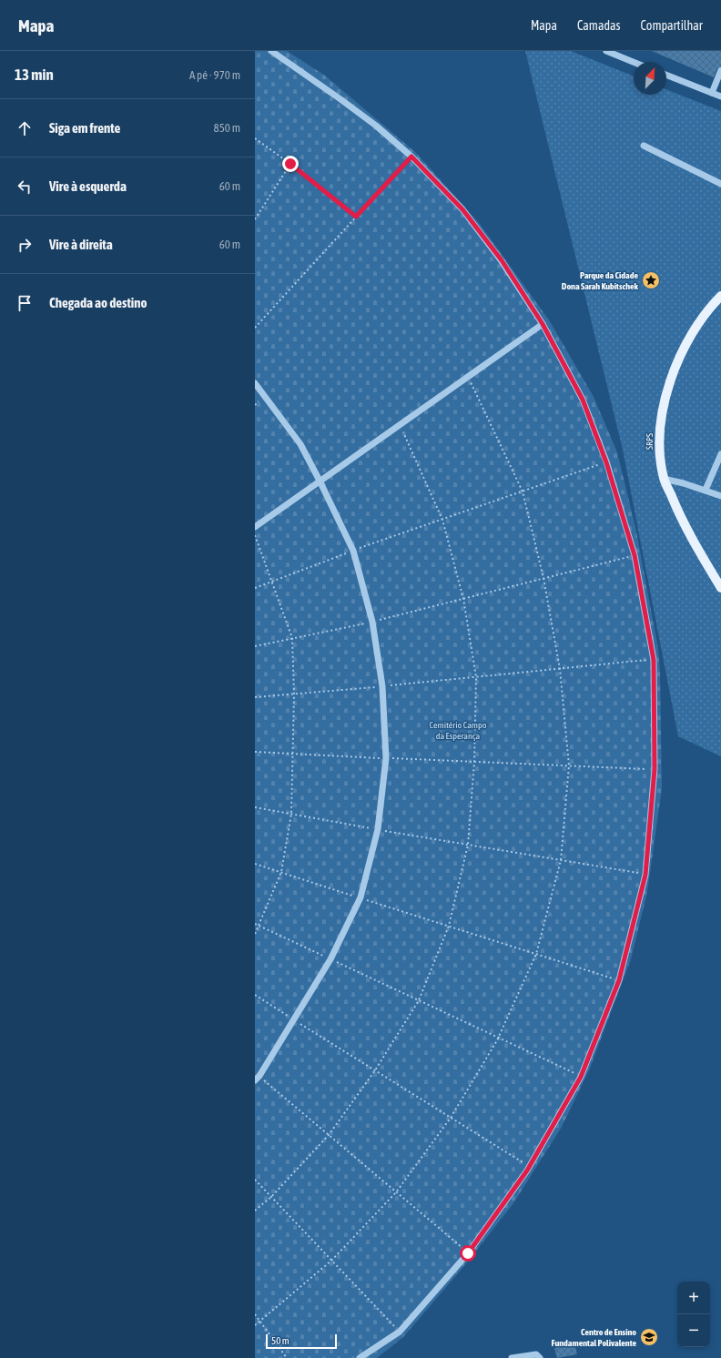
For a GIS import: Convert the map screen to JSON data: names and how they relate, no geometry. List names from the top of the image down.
{
  "streets": {
    "main road": ["SRPS"]
  },
  "parks": ["Cemitério Campo da Esperança"],
  "places": {
    "place": ["Parque da Cidade Dona Sarah Kubitschek"],
    "school or university": ["Centro de Ensino Fundamental Polivalente"]
  },
  "scale_bar": "50 m",
  "north": "top right",
  "page": {
    "header": "Mapa",
    "nav": ["Mapa", "Camadas", "Compartilhar"],
    "heading": ["13 min", "A pé · 970 m"],
    "list": [
      ["Siga em frente", "850 m"],
      ["Vire à esquerda", "60 m"],
      ["Vire à direita", "60 m"],
      "Chegada ao destino"
    ],
    "map_buttons": ["+", "−"],
    "scale": "50 m"
  }
}
